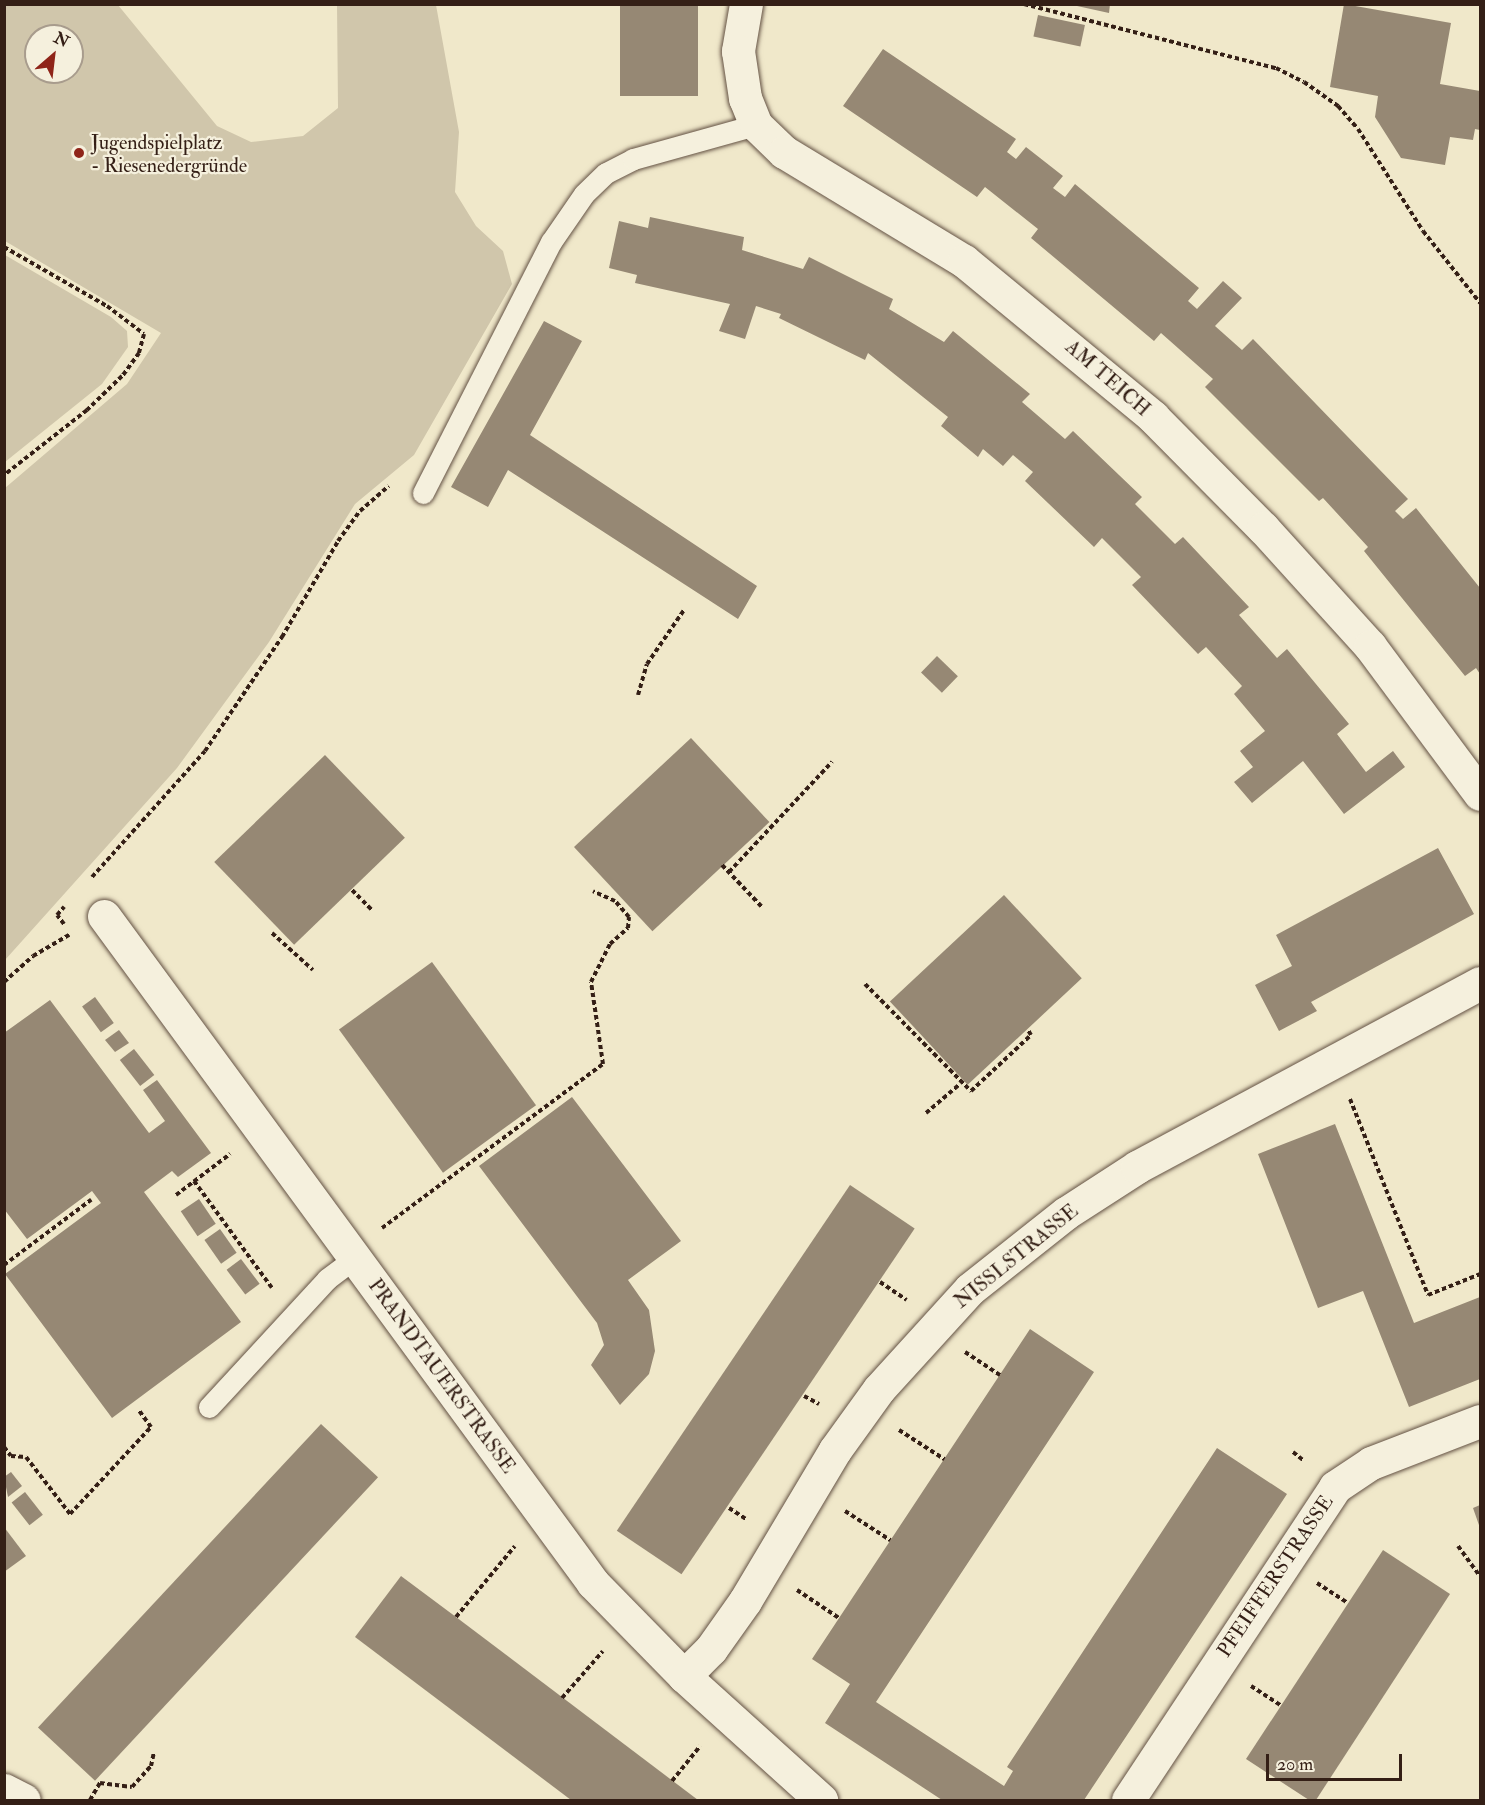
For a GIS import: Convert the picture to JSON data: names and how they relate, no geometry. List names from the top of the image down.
{
  "streets": {
    "street": [
      "AM TEICH",
      "NISSLSTRASSE",
      "PRANDTAUERSTRASSE",
      "PFEIFFERSTRASSE"
    ]
  },
  "crossings": [
    ["NISSLSTRASSE", "PRANDTAUERSTRASSE"]
  ],
  "places": ["Jugendspielplatz - Riesenedergründe"],
  "scale_bar": "20 m",
  "north": "top right"
}
